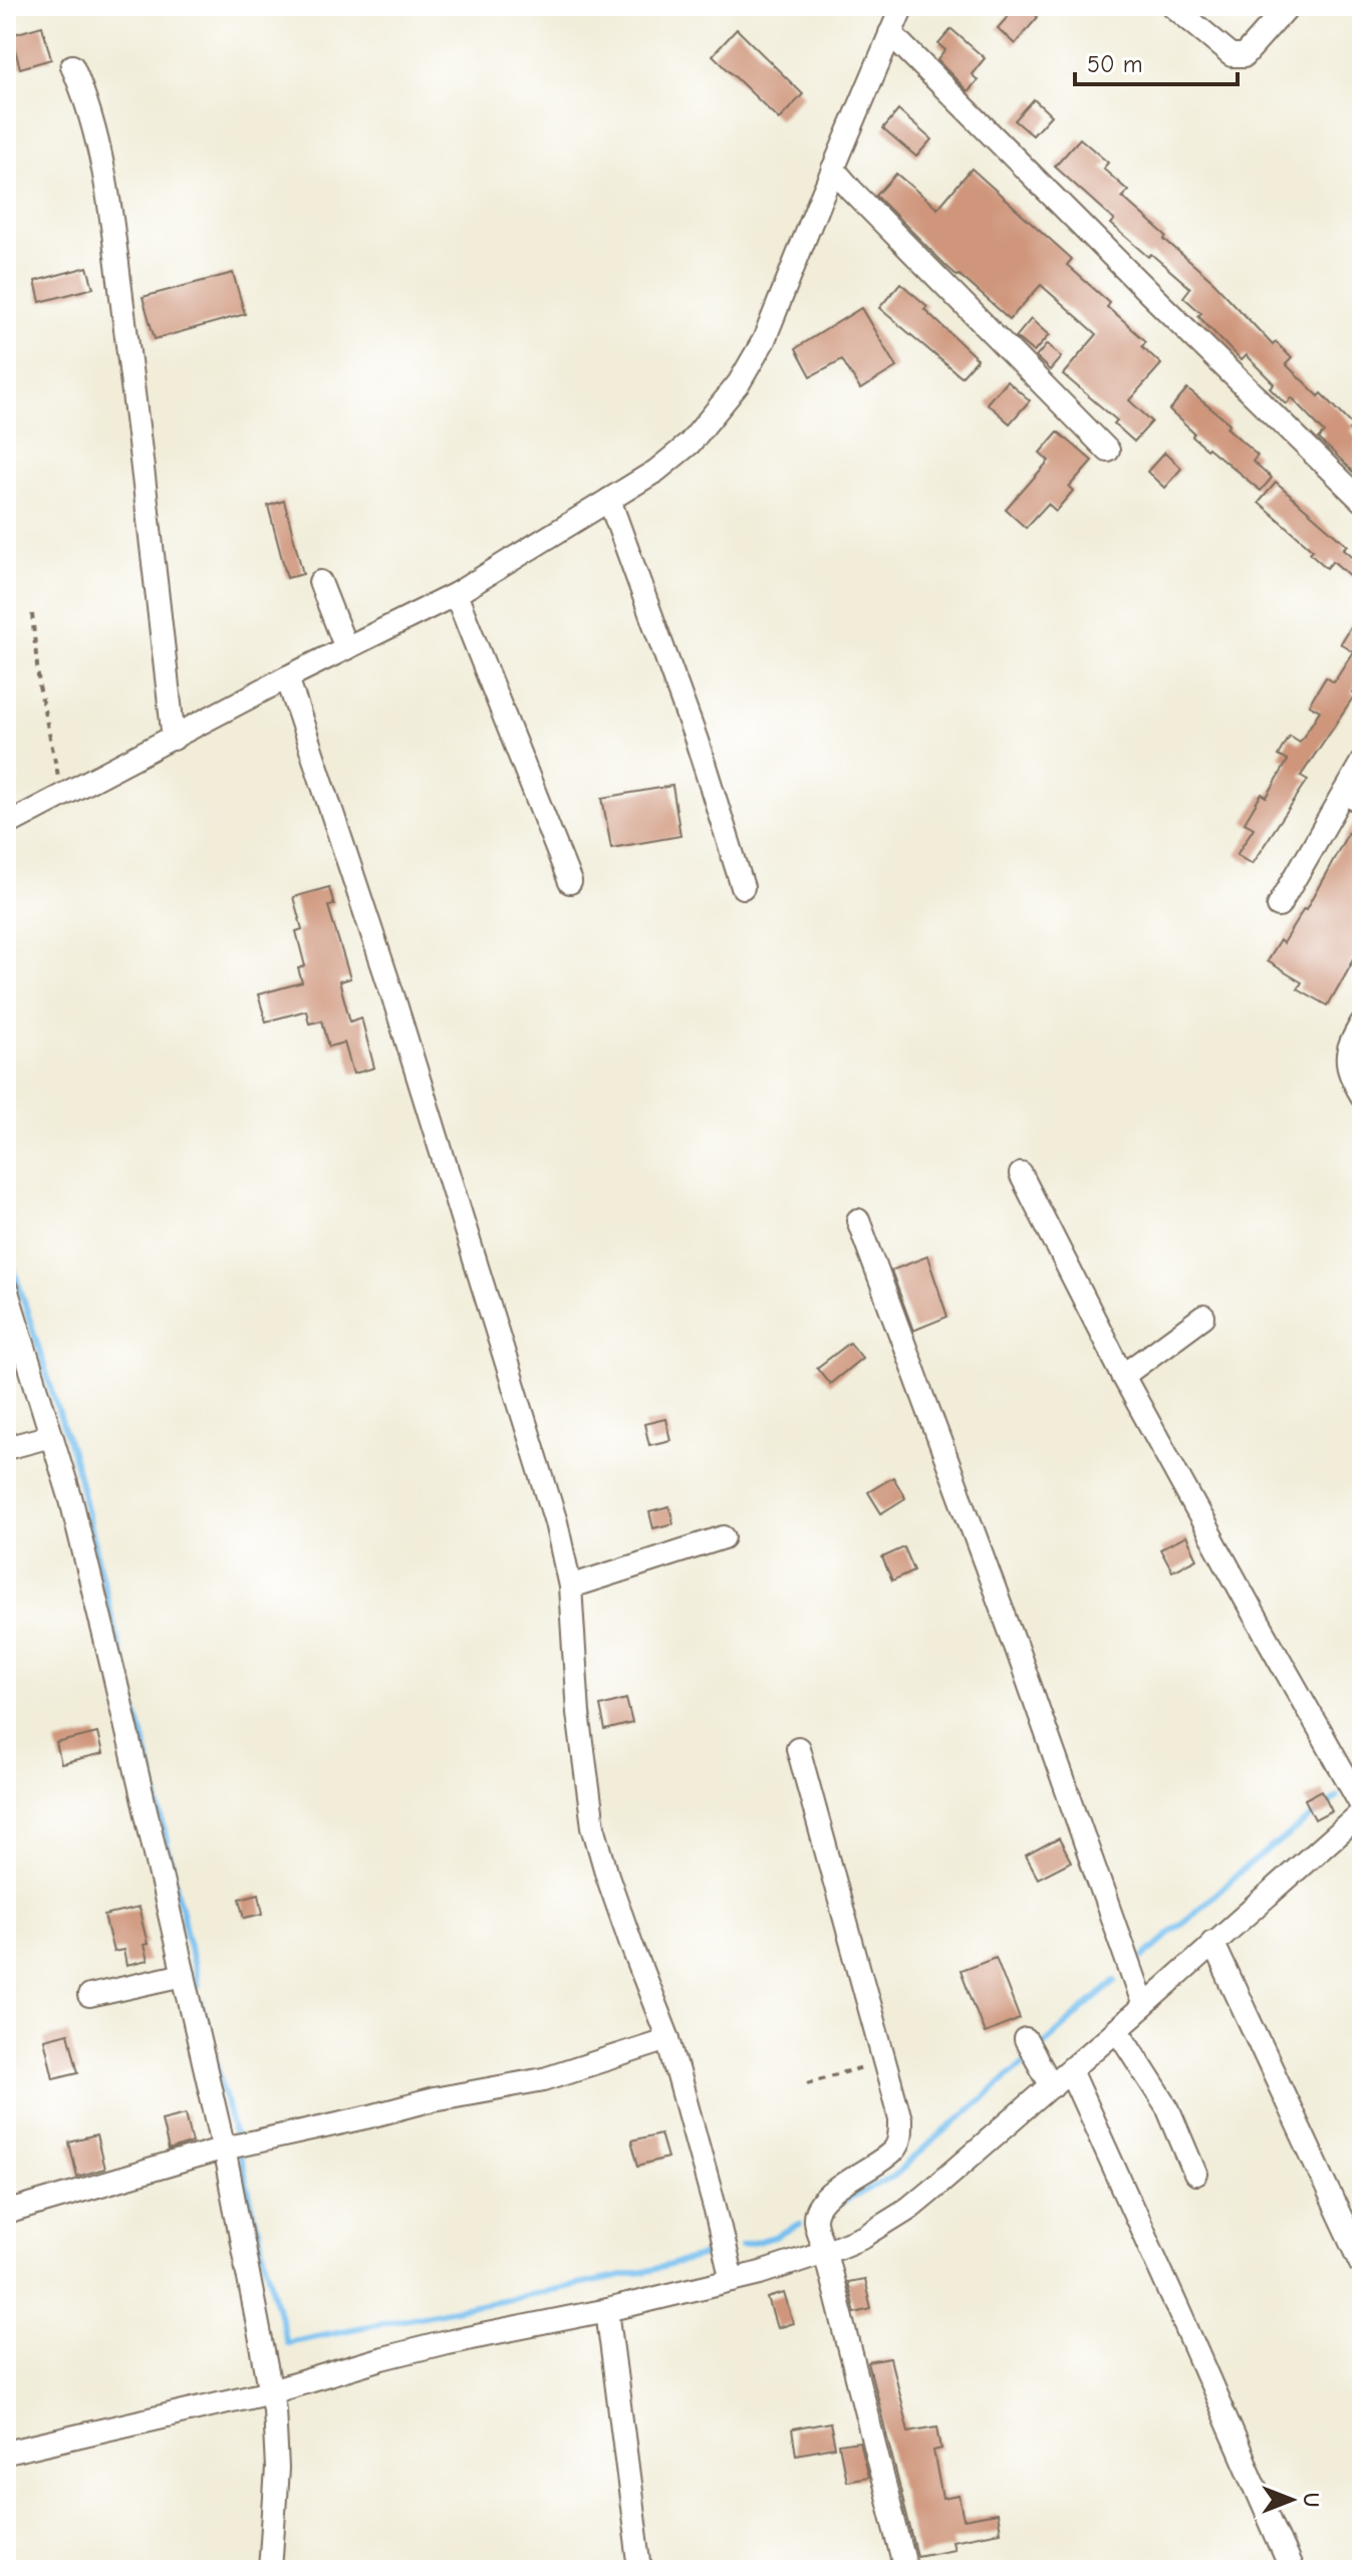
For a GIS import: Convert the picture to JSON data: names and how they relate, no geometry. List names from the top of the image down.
{
  "scale_bar": "50 m",
  "north": "right"
}
